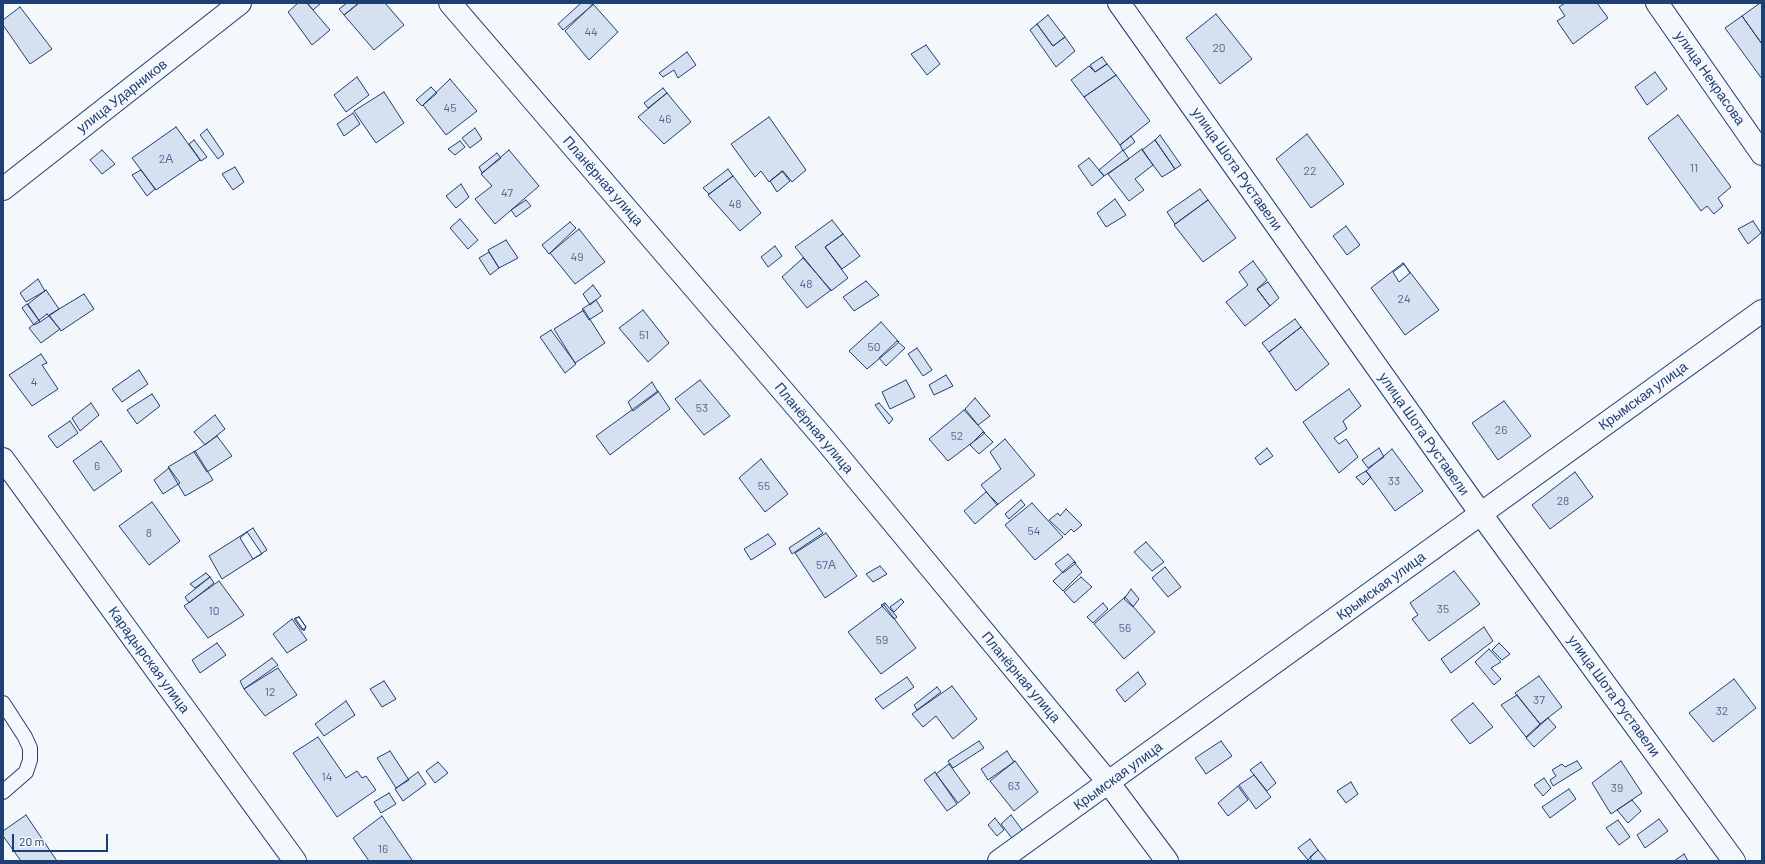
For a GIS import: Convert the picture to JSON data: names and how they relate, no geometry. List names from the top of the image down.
{
  "streets": {
    "street": [
      "улица Некрасова",
      "улица Ударников",
      "улица Шота Руставели",
      "Планёрная улица",
      "Крымская улица",
      "Карадырская улица"
    ]
  },
  "crossings": [
    ["улица Шота Руставели", "Крымская улица"],
    ["Планёрная улица", "Крымская улица"]
  ],
  "house_numbers": [
    "44",
    "20",
    "45",
    "46",
    "2А",
    "11",
    "22",
    "47",
    "48",
    "49",
    "48",
    "24",
    "51",
    "50",
    "4",
    "53",
    "26",
    "52",
    "6",
    "33",
    "55",
    "28",
    "54",
    "8",
    "57А",
    "35",
    "10",
    "56",
    "59",
    "12",
    "37",
    "32",
    "14",
    "63",
    "39",
    "16"
  ],
  "scale_bar": "20 m"
}
